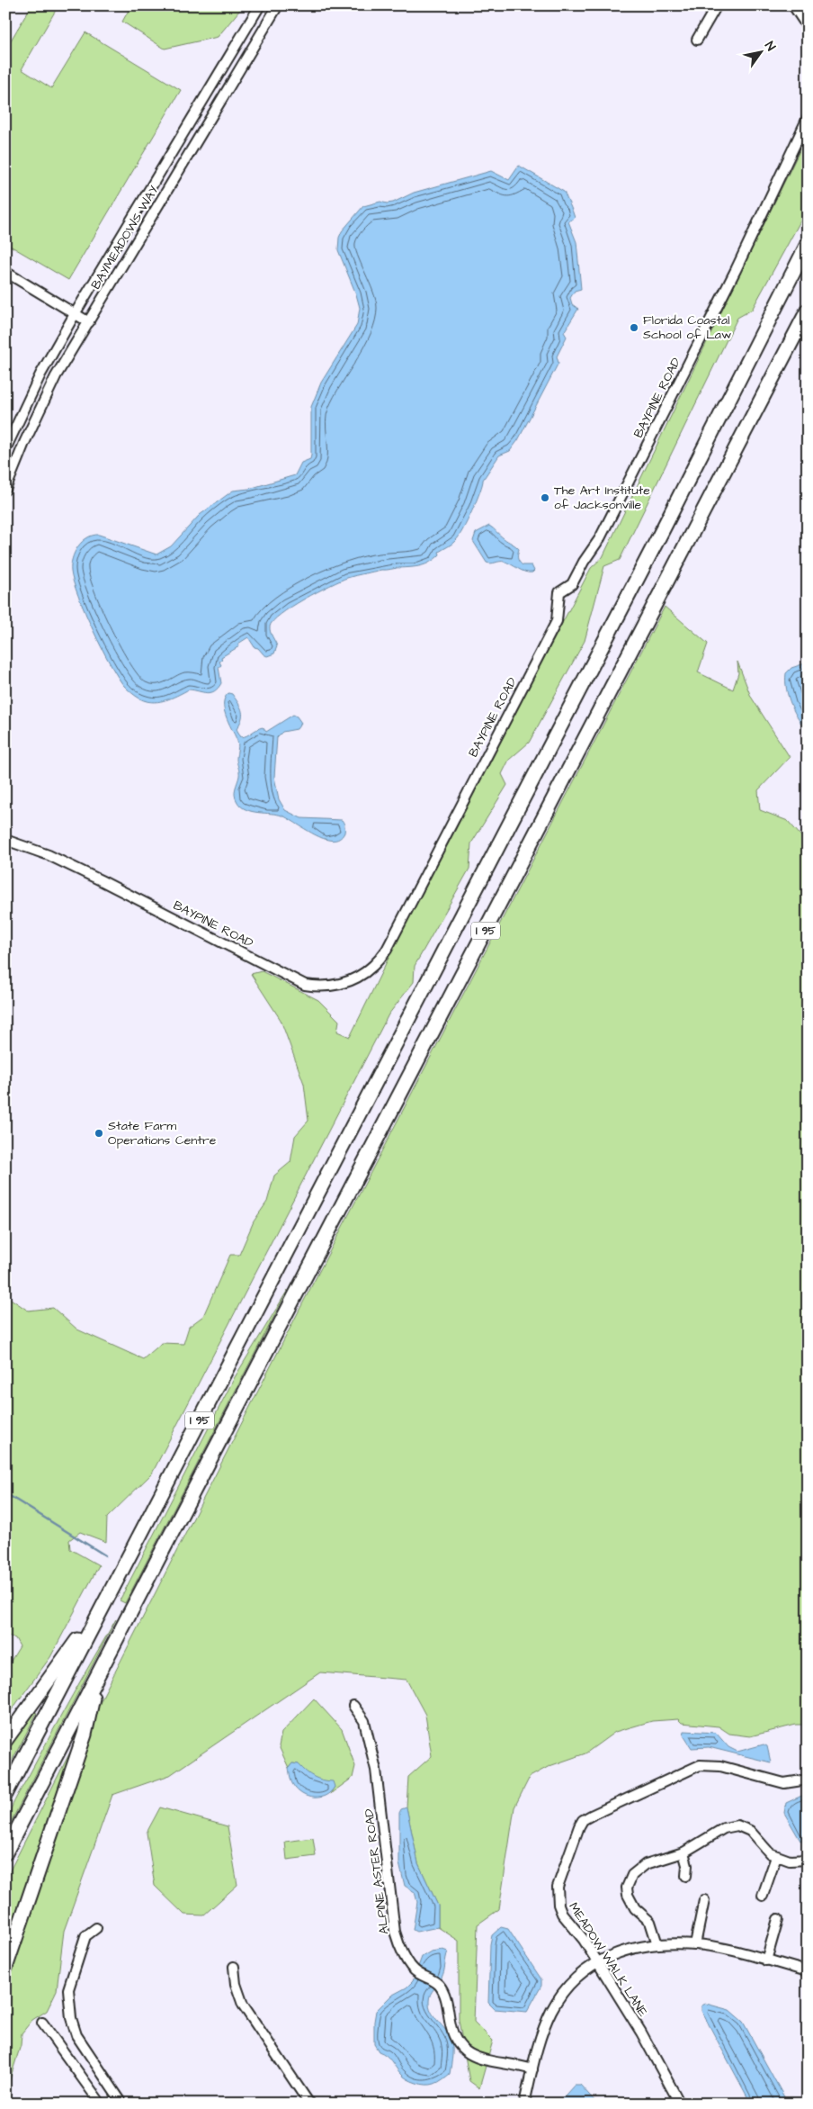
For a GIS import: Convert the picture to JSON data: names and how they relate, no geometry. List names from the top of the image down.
{
  "streets": {
    "highway": ["I 95"],
    "street": [
      "BAYMEADOWS WAY",
      "BAYPINE ROAD",
      "ALPINE ASTER ROAD",
      "MEADOW WALK LANE"
    ]
  },
  "places": ["Florida Coastal School of Law", "The Art Institute of Jacksonville", "State Farm Operations Centre"],
  "north": "top right"
}
